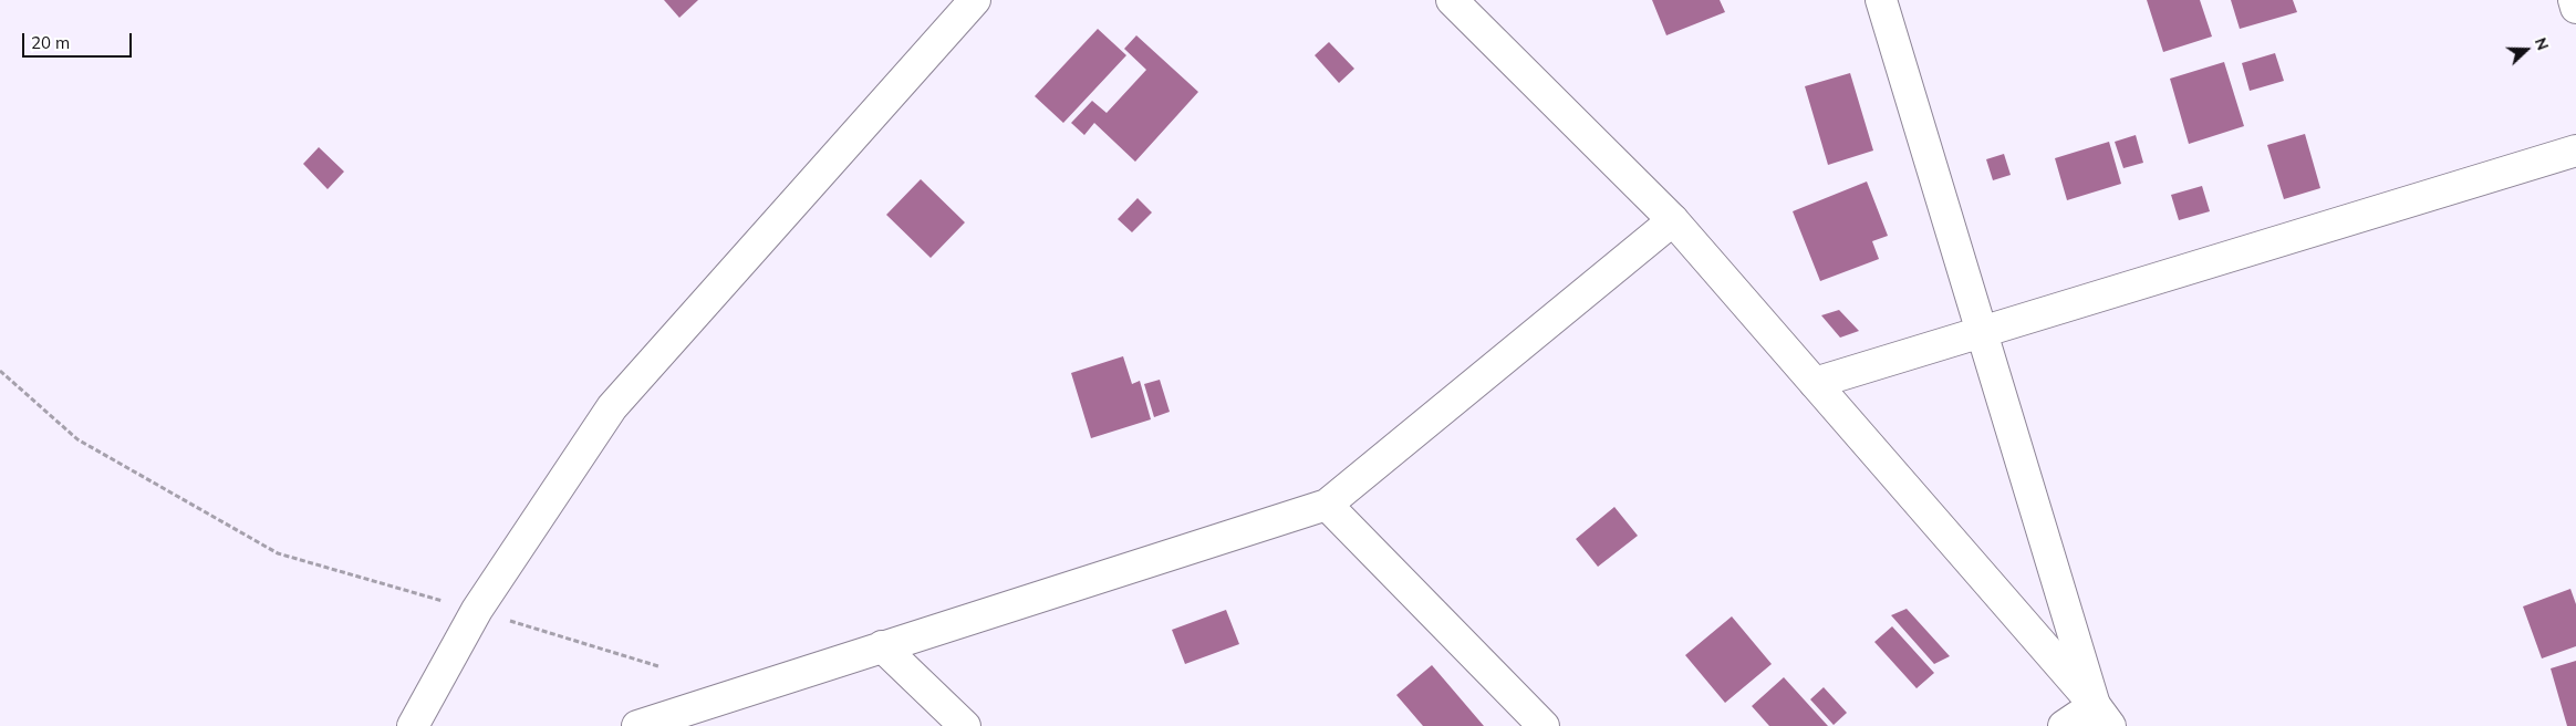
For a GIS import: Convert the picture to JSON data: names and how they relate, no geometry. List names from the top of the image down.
{
  "scale_bar": "20 m",
  "north": "right"
}
